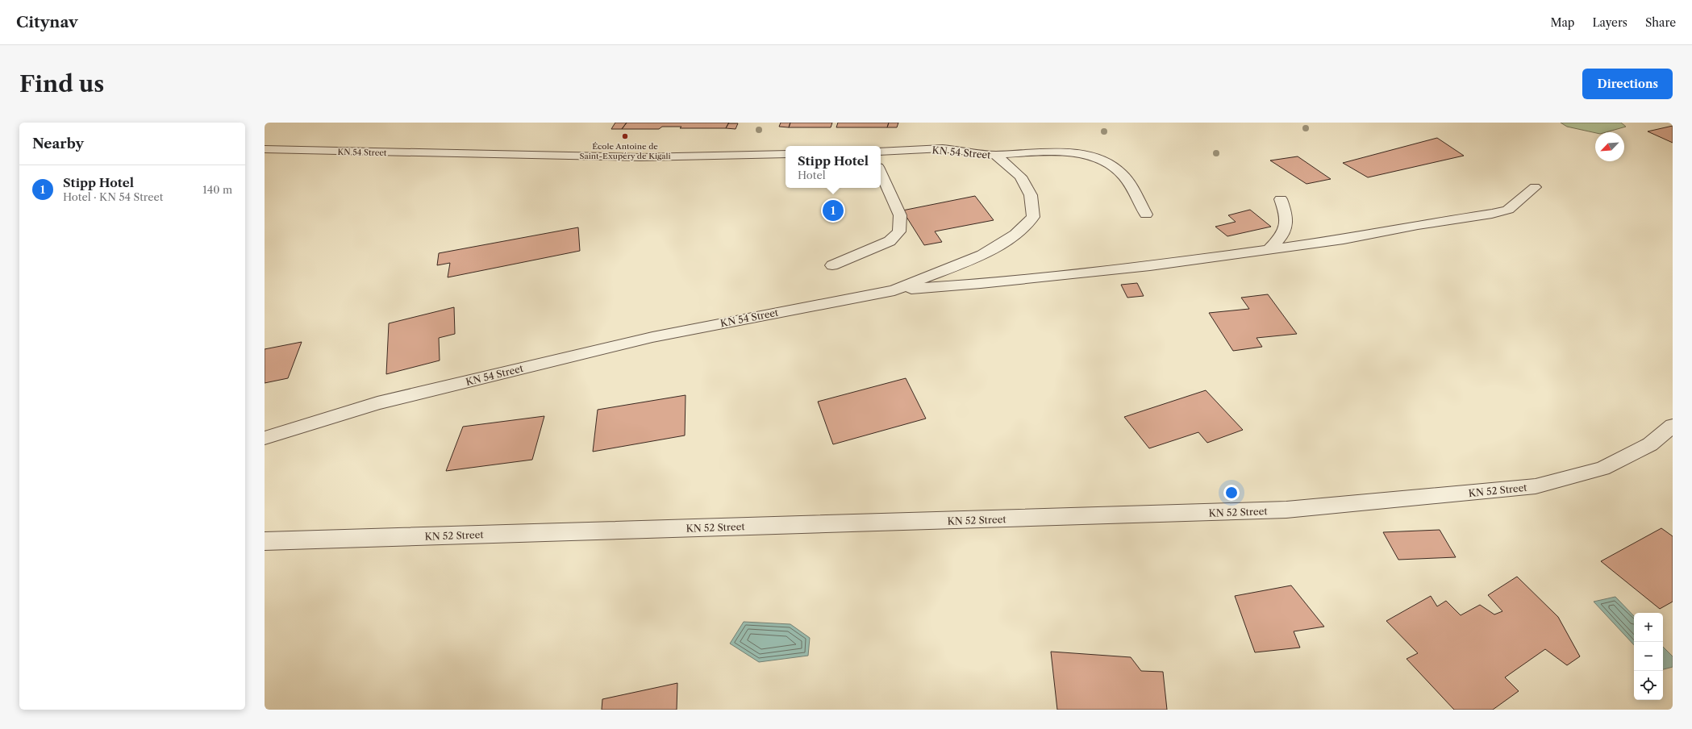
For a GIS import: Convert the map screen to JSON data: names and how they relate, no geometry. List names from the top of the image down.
{
  "streets": {
    "street": ["KN 54 Street", "KN 52 Street"]
  },
  "places": ["École Antoine de Saint-Exupéry de Kigali"],
  "north": "bottom left",
  "page": {
    "header": "Citynav",
    "nav": ["Map", "Layers", "Share"],
    "buttons": "Directions",
    "title": "Find us",
    "heading": "Nearby",
    "popup": ["Stipp Hotel", "Hotel"],
    "list": [
      {
        "mark": "1",
        "name": "Stipp Hotel",
        "note": "Hotel · KN 54 Street",
        "value": "140 m"
      }
    ],
    "pins": "1",
    "map_buttons": ["+", "−"]
  }
}
